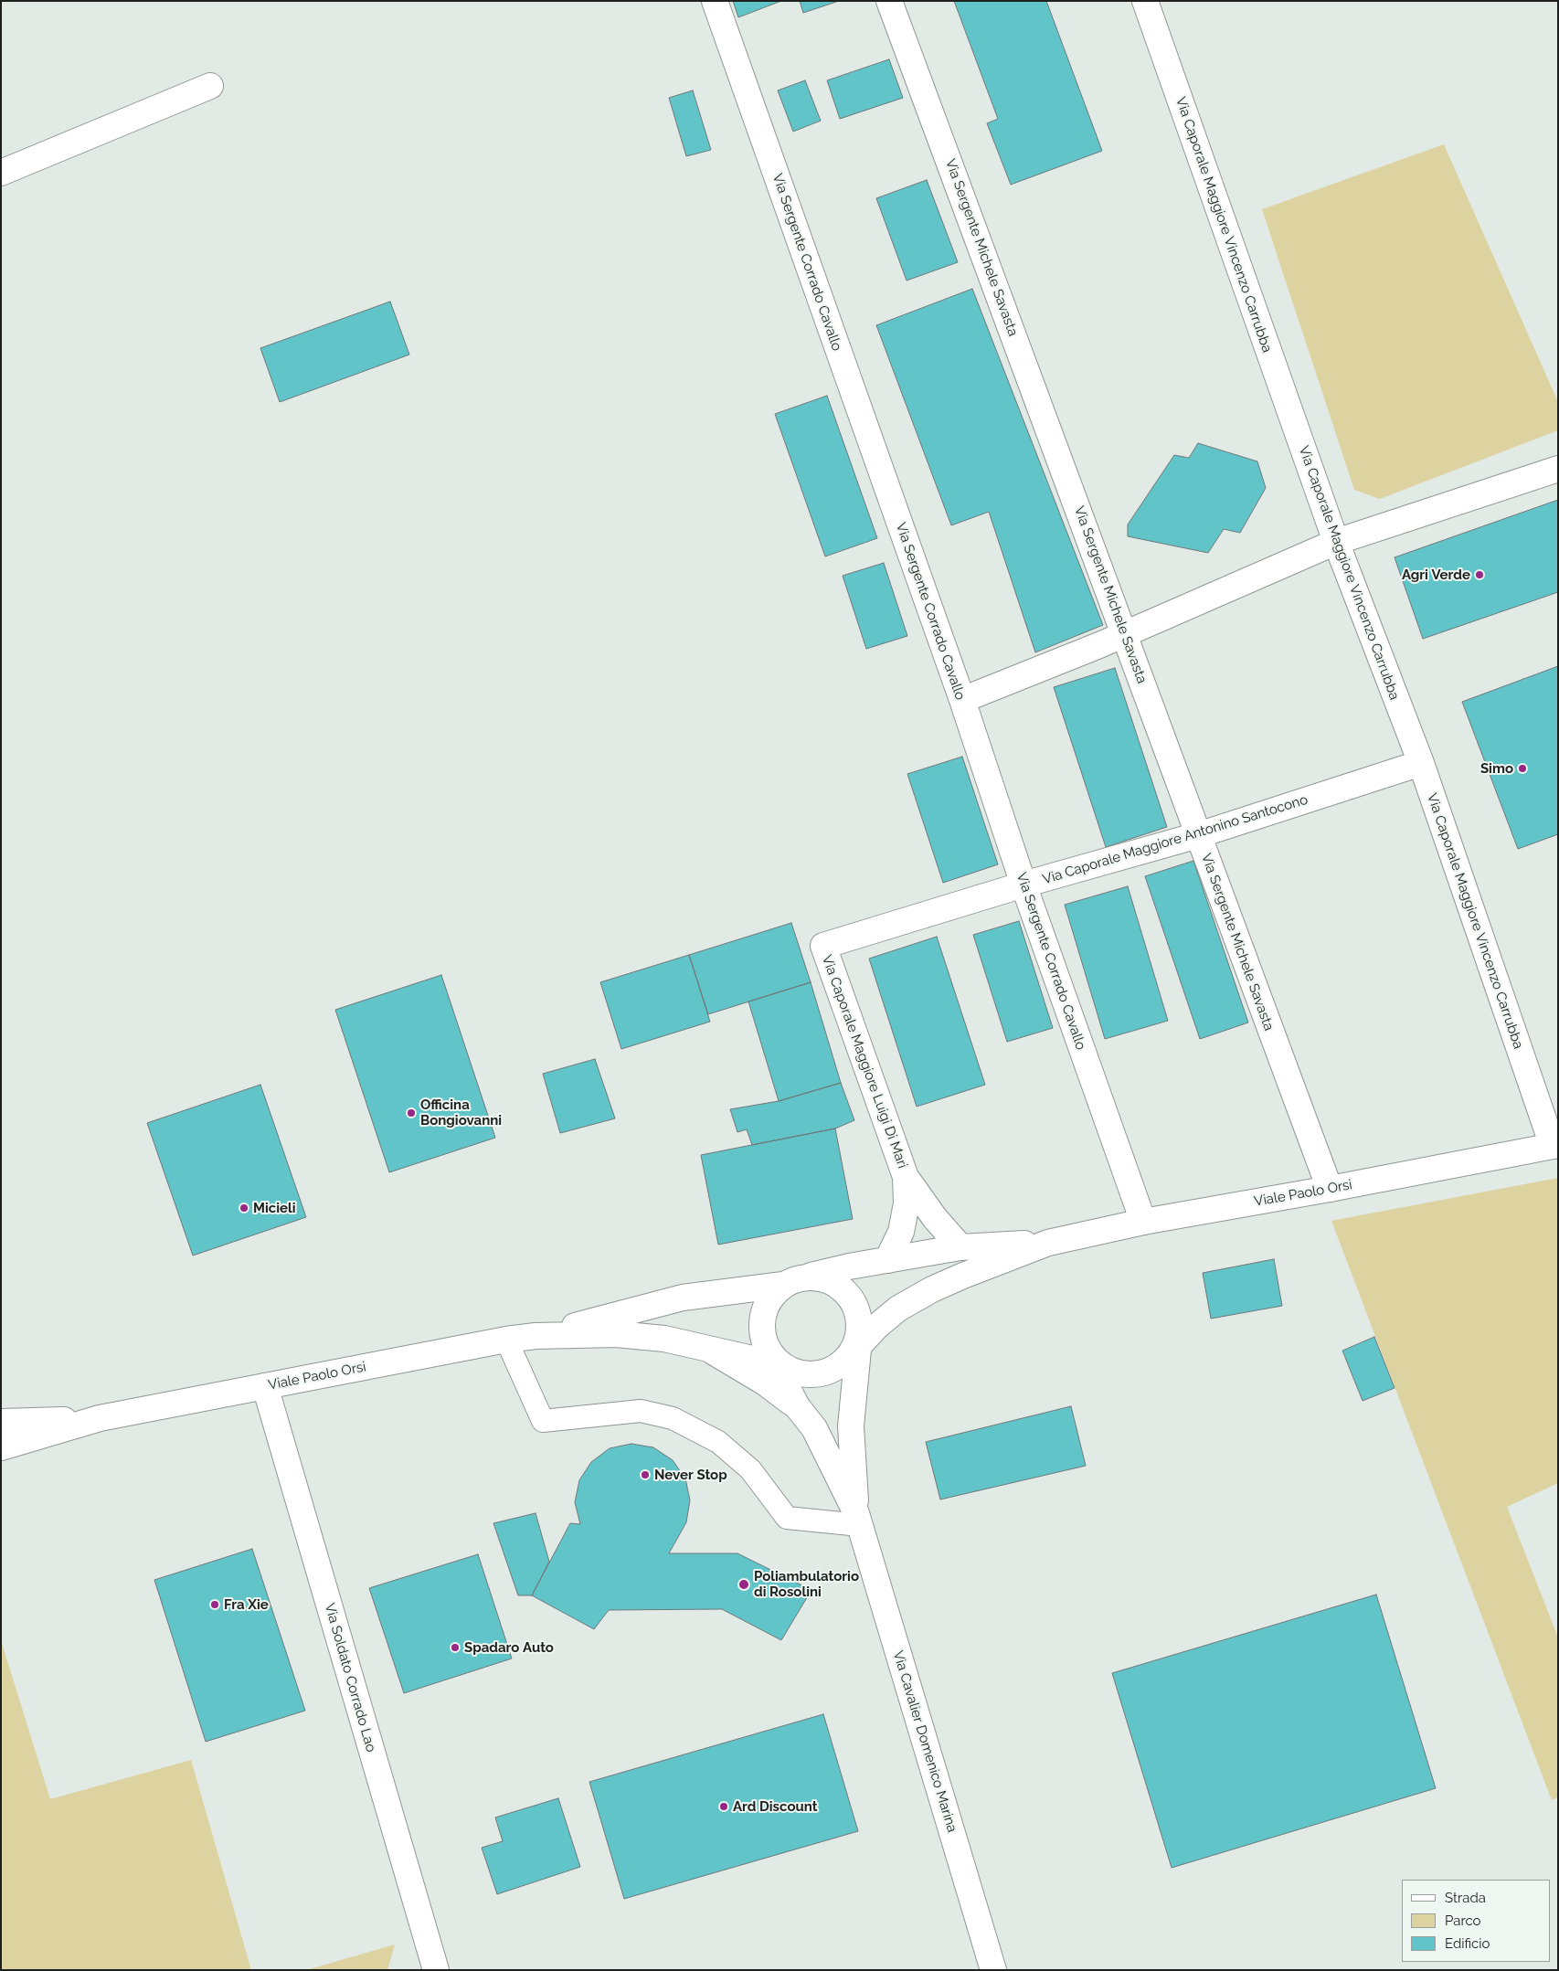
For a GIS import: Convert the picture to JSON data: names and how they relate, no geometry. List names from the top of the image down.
{
  "streets": {
    "street": [
      "Via Caporale Maggiore Vincenzo Carrubba",
      "Via Sergente Michele Savasta",
      "Via Sergente Corrado Cavallo",
      "Via Caporale Maggiore Antonino Santocono",
      "Via Caporale Maggiore Luigi Di Mari",
      "Viale Paolo Orsi",
      "Via Soldato Corrado Lao",
      "Via Cavalier Domenico Marina"
    ]
  },
  "crossings": [
    ["Via Caporale Maggiore Vincenzo Carrubba", "Via Caporale Maggiore Antonino Santocono"],
    ["Via Caporale Maggiore Vincenzo Carrubba", "Viale Paolo Orsi"],
    ["Via Sergente Michele Savasta", "Via Caporale Maggiore Antonino Santocono"],
    ["Via Sergente Michele Savasta", "Viale Paolo Orsi"],
    ["Via Sergente Corrado Cavallo", "Via Caporale Maggiore Antonino Santocono"],
    ["Via Sergente Corrado Cavallo", "Viale Paolo Orsi"],
    ["Via Caporale Maggiore Antonino Santocono", "Via Caporale Maggiore Luigi Di Mari"],
    ["Viale Paolo Orsi", "Via Soldato Corrado Lao"]
  ],
  "places": [
    "Agri Verde",
    "Simo",
    "Officina Bongiovanni",
    "Micieli",
    "Never Stop",
    "Poliambulatorio di Rosolini",
    "Fra Xie",
    "Spadaro Auto",
    "Ard Discount"
  ],
  "legend": ["Strada", "Parco", "Edificio"]
}
